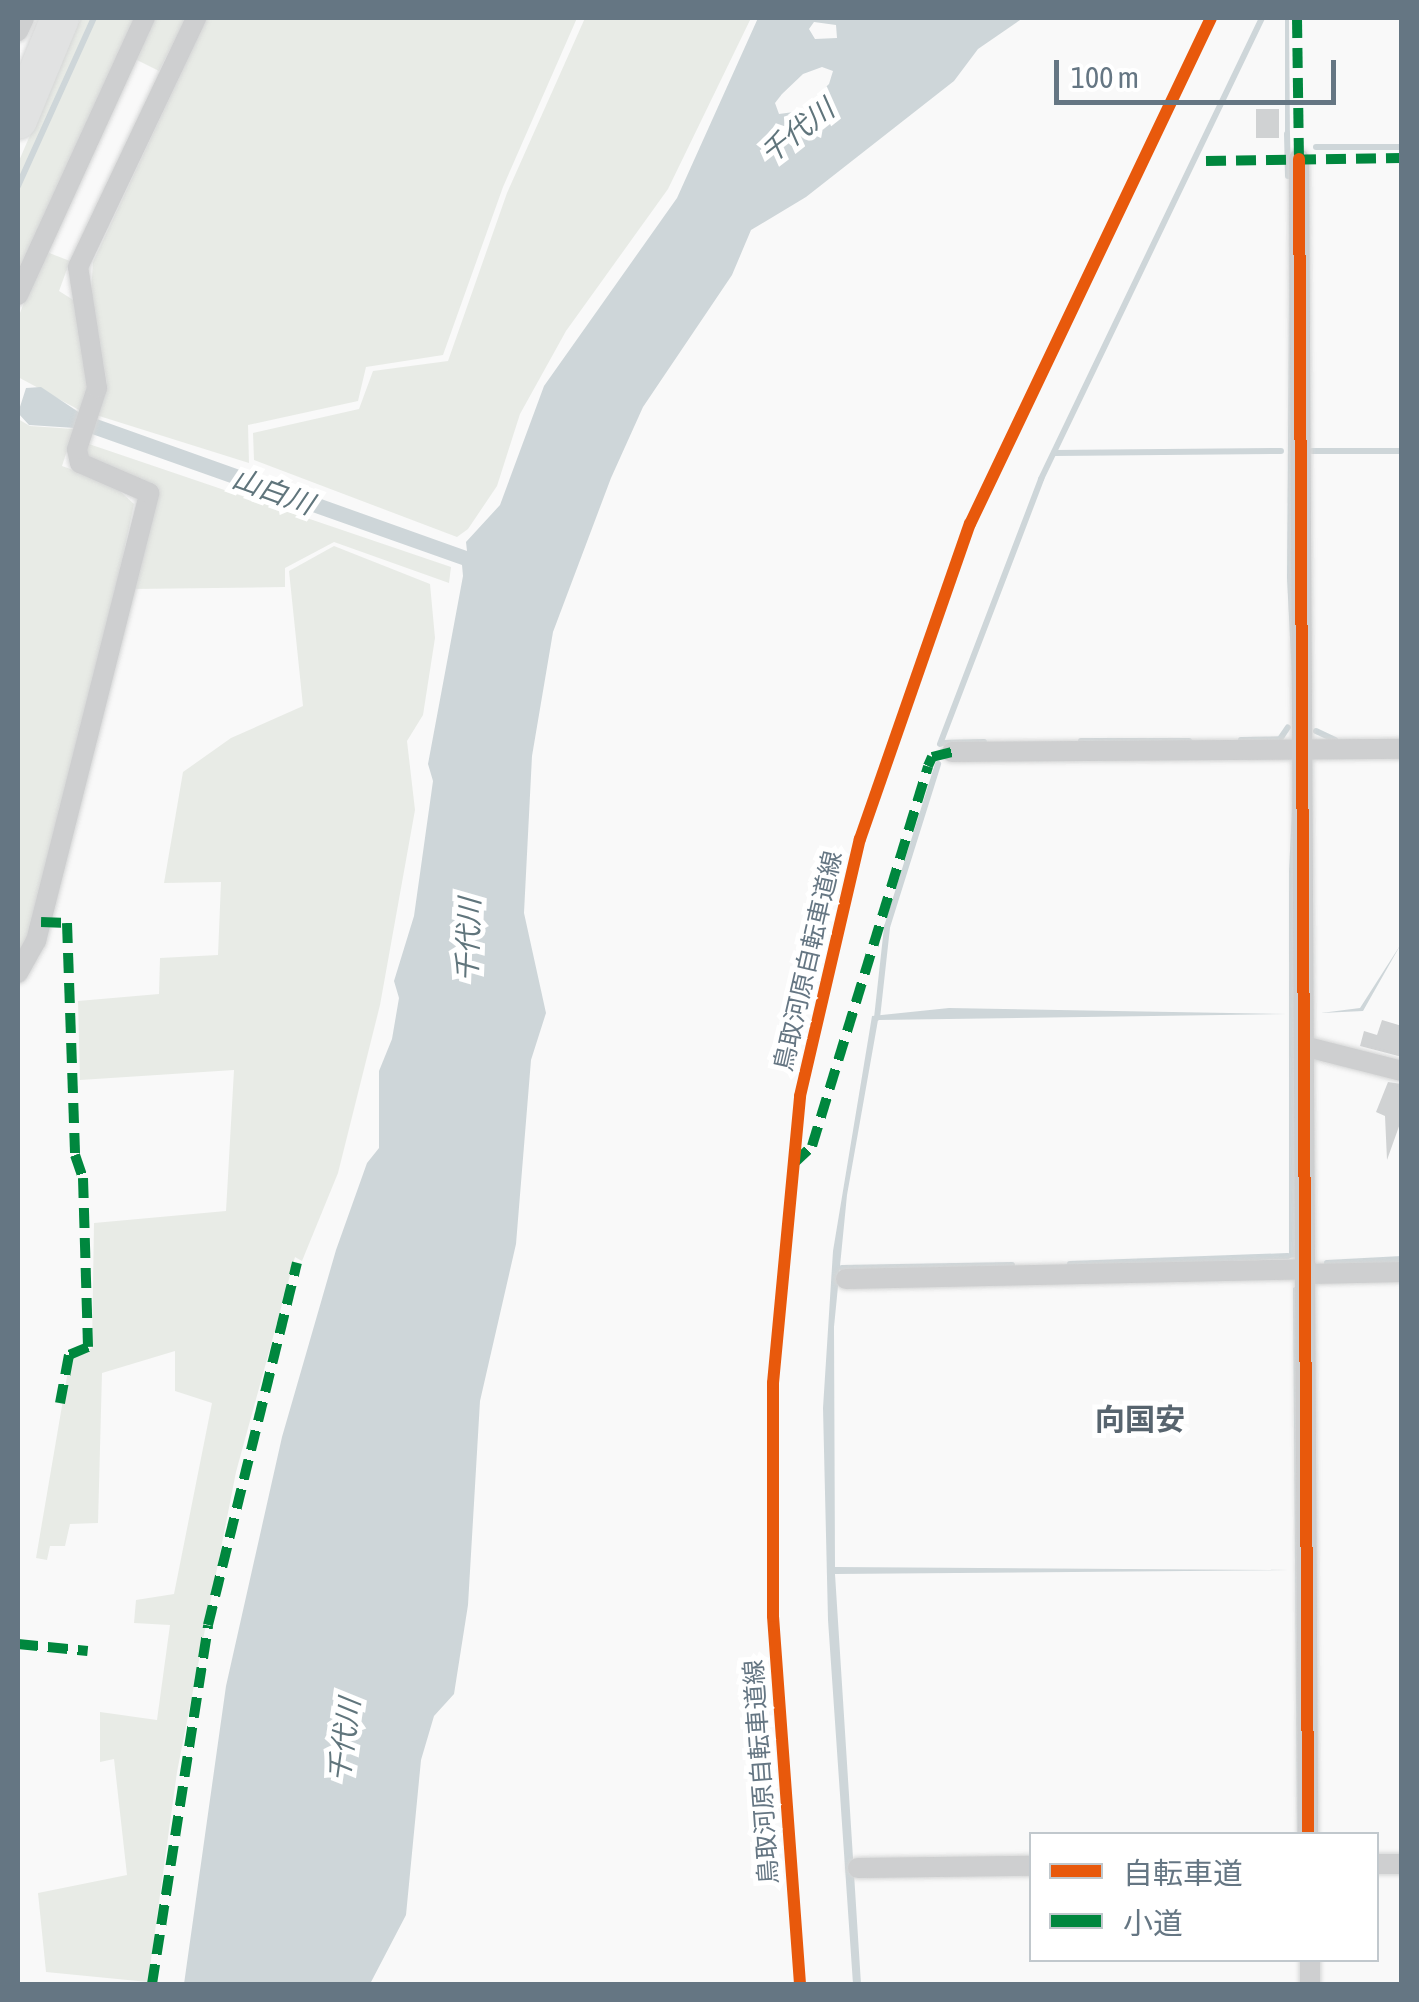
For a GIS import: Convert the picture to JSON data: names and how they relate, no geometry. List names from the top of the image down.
{
  "streets": {
    "cycle path": ["鳥取河原自転車道線"]
  },
  "districts": ["向国安"],
  "water": ["千代川", "山白川"],
  "legend": ["自転車道", "小道"],
  "scale_bar": "100 m"
}
